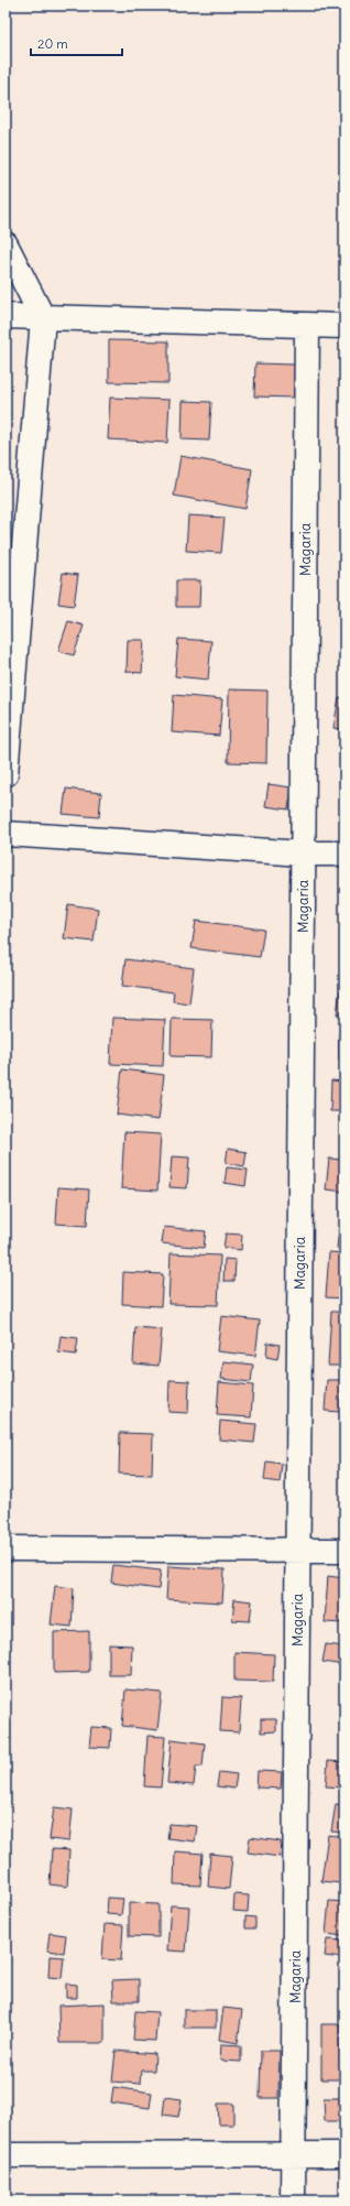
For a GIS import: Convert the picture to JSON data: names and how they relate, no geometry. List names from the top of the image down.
{
  "streets": {
    "street": ["Magaria"]
  },
  "scale_bar": "20 m"
}
